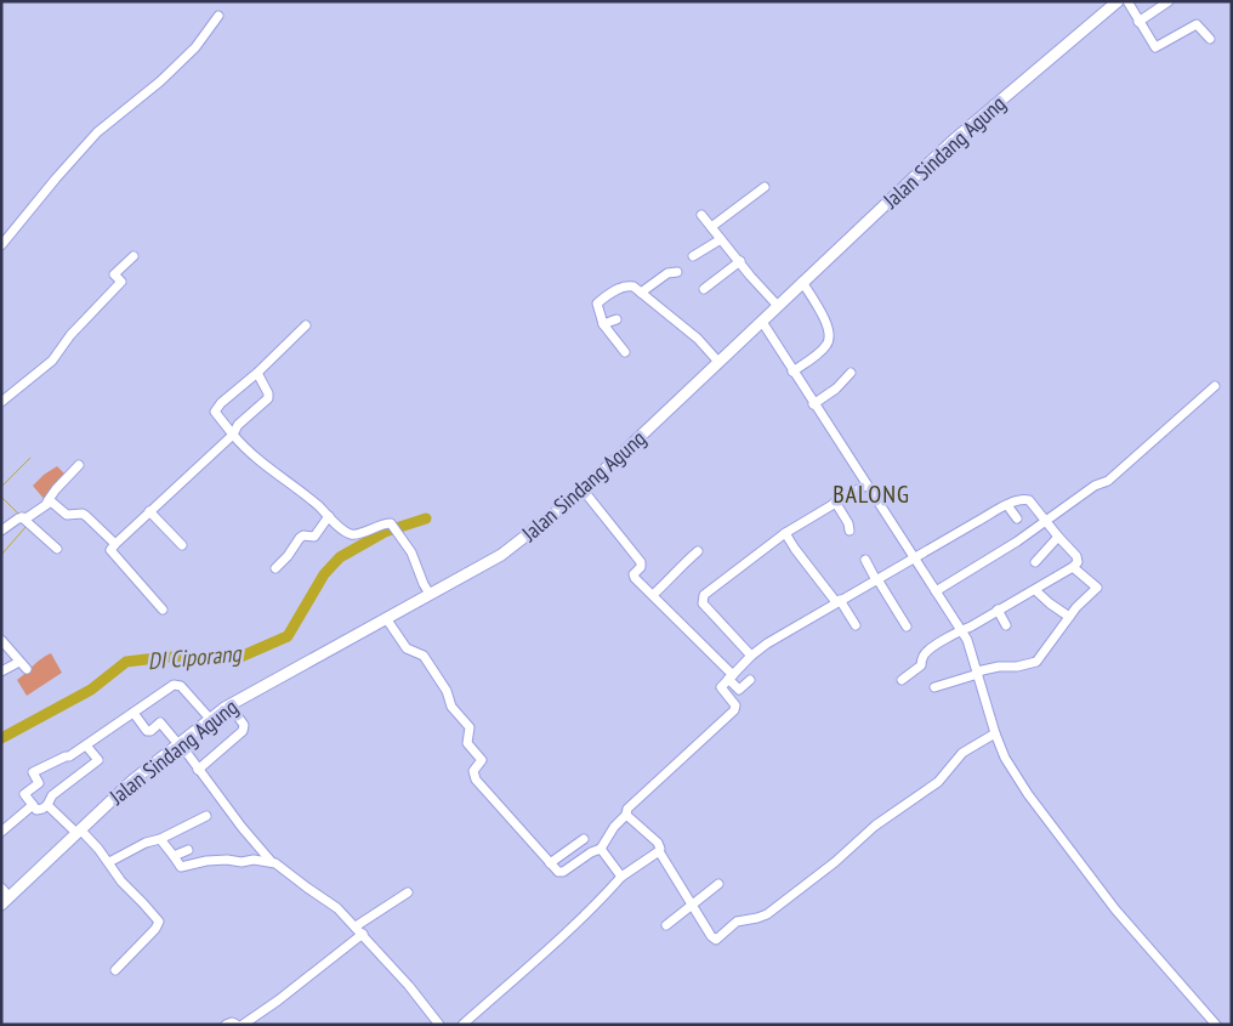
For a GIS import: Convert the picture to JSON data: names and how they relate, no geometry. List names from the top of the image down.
{
  "streets": {
    "main road": ["Jalan Sindang Agung"]
  },
  "districts": ["BALONG"],
  "water": ["DI Ciporang"]
}
